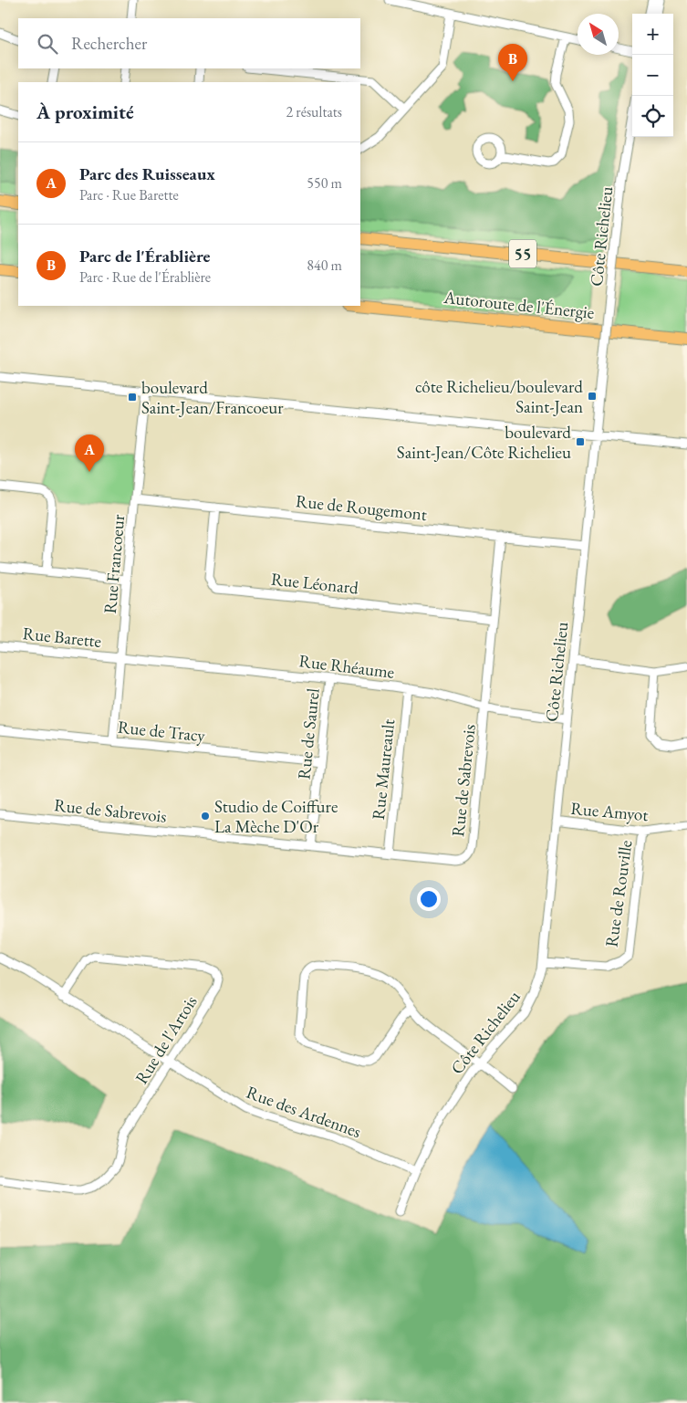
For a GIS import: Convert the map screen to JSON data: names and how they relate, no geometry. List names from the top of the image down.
{
  "streets": {
    "highway": ["55", "Autoroute de l'Énergie"],
    "street": [
      "Côte Richelieu",
      "Rue de Rougemont",
      "Rue Francoeur",
      "Rue Léonard",
      "Rue Barette",
      "Rue Rhéaume",
      "Rue de Tracy",
      "Rue de Saurel",
      "Rue Maureault",
      "Rue de Sabrevois",
      "Rue Amyot",
      "Rue de Rouville",
      "Rue de l'Artois",
      "Rue des Ardennes"
    ]
  },
  "crossings": [
    ["Côte Richelieu", "Rue de Rougemont"],
    ["Côte Richelieu", "Rue Rhéaume"],
    ["Côte Richelieu", "Rue Amyot"],
    ["Côte Richelieu", "Rue de Rouville"],
    ["Côte Richelieu", "Rue des Ardennes"],
    ["Rue de Rougemont", "Rue Francoeur"],
    ["Rue de Rougemont", "Rue Léonard"],
    ["Rue de Rougemont", "Rue de Sabrevois"],
    ["Rue Francoeur", "Rue Barette"],
    ["Rue Francoeur", "Rue Rhéaume"],
    ["Rue Francoeur", "Rue de Tracy"],
    ["Rue Léonard", "Rue de Sabrevois"],
    ["Rue Barette", "Rue Rhéaume"],
    ["Rue Rhéaume", "Rue de Saurel"],
    ["Rue Rhéaume", "Rue Maureault"],
    ["Rue Rhéaume", "Rue de Sabrevois"],
    ["Rue de Tracy", "Rue de Saurel"],
    ["Rue de Saurel", "Rue de Sabrevois"],
    ["Rue Maureault", "Rue de Sabrevois"],
    ["Rue Amyot", "Rue de Rouville"],
    ["Rue de l'Artois", "Rue des Ardennes"]
  ],
  "places": {
    "transit": ["côte Richelieu/boulevard Saint-Jean", "boulevard Saint-Jean/Francoeur", "boulevard Saint-Jean/Côte Richelieu"],
    "other": ["Studio de Coiffure La Mèche D'Or"]
  },
  "north": "top left",
  "page": {
    "map_buttons": ["+", "−"],
    "search": "Rechercher",
    "pins": ["B", "A"],
    "heading": ["À proximité", "2 résultats"],
    "list": [
      {
        "mark": "A",
        "name": "Parc des Ruisseaux",
        "note": "Parc · Rue Barette",
        "value": "550 m"
      },
      {
        "mark": "B",
        "name": "Parc de l'Érablière",
        "note": "Parc · Rue de l'Érablière",
        "value": "840 m"
      }
    ]
  }
}
